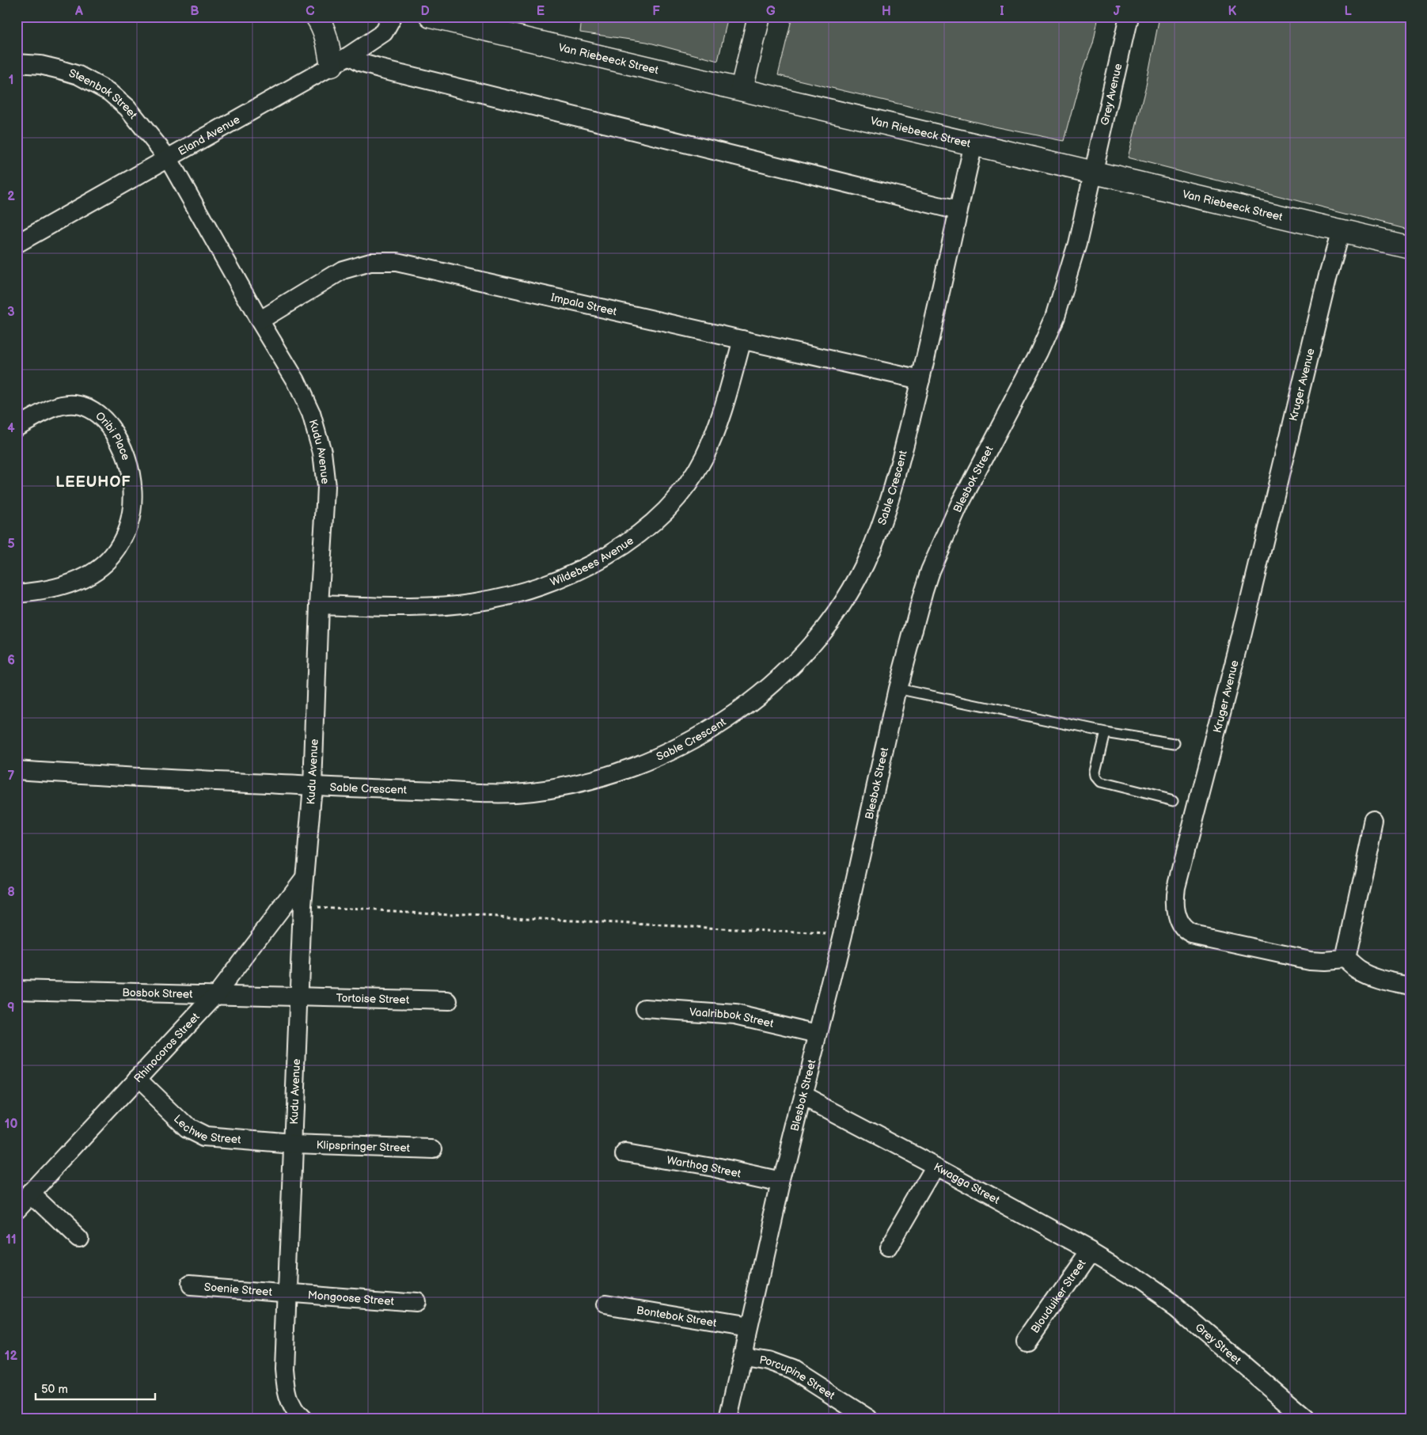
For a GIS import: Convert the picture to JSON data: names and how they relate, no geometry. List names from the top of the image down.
{
  "streets": {
    "street": [
      "Van Riebeeck Street",
      "Grey Avenue",
      "Steenbok Street",
      "Eland Avenue",
      "Impala Street",
      "Kruger Avenue",
      "Oribi Place",
      "Kudu Avenue",
      "Blesbok Street",
      "Sable Crescent",
      "Wildebees Avenue",
      "Bosbok Street",
      "Tortoise Street",
      "Vaalribbok Street",
      "Rhinocoros Street",
      "Lechwe Street",
      "Klipspringer Street",
      "Warthog Street",
      "Kwagga Street",
      "Soenie Street",
      "Blouduiker Street",
      "Mongoose Street",
      "Bontebok Street",
      "Grey Street",
      "Porcupine Street"
    ]
  },
  "crossings": [
    ["Van Riebeeck Street", "Grey Avenue"],
    ["Van Riebeeck Street", "Kruger Avenue"],
    ["Van Riebeeck Street", "Blesbok Street"],
    ["Van Riebeeck Street", "Sable Crescent"],
    ["Grey Avenue", "Blesbok Street"],
    ["Steenbok Street", "Eland Avenue"],
    ["Steenbok Street", "Kudu Avenue"],
    ["Eland Avenue", "Kudu Avenue"],
    ["Impala Street", "Kudu Avenue"],
    ["Impala Street", "Sable Crescent"],
    ["Impala Street", "Wildebees Avenue"],
    ["Kudu Avenue", "Sable Crescent"],
    ["Kudu Avenue", "Wildebees Avenue"],
    ["Kudu Avenue", "Bosbok Street"],
    ["Kudu Avenue", "Tortoise Street"],
    ["Kudu Avenue", "Rhinocoros Street"],
    ["Kudu Avenue", "Lechwe Street"],
    ["Kudu Avenue", "Klipspringer Street"],
    ["Kudu Avenue", "Soenie Street"],
    ["Kudu Avenue", "Mongoose Street"],
    ["Blesbok Street", "Vaalribbok Street"],
    ["Blesbok Street", "Warthog Street"],
    ["Blesbok Street", "Kwagga Street"],
    ["Blesbok Street", "Bontebok Street"],
    ["Blesbok Street", "Porcupine Street"],
    ["Bosbok Street", "Tortoise Street"],
    ["Bosbok Street", "Rhinocoros Street"],
    ["Rhinocoros Street", "Lechwe Street"],
    ["Lechwe Street", "Klipspringer Street"],
    ["Kwagga Street", "Blouduiker Street"],
    ["Kwagga Street", "Grey Street"],
    ["Soenie Street", "Mongoose Street"]
  ],
  "districts": ["LEEUHOF"],
  "scale_bar": "50 m",
  "grid": {
    "columns": [
      "A",
      "B",
      "C",
      "D",
      "E",
      "F",
      "G",
      "H",
      "I",
      "J",
      "K",
      "L"
    ],
    "rows": [
      "1",
      "2",
      "3",
      "4",
      "5",
      "6",
      "7",
      "8",
      "9",
      "10",
      "11",
      "12"
    ]
  }
}
